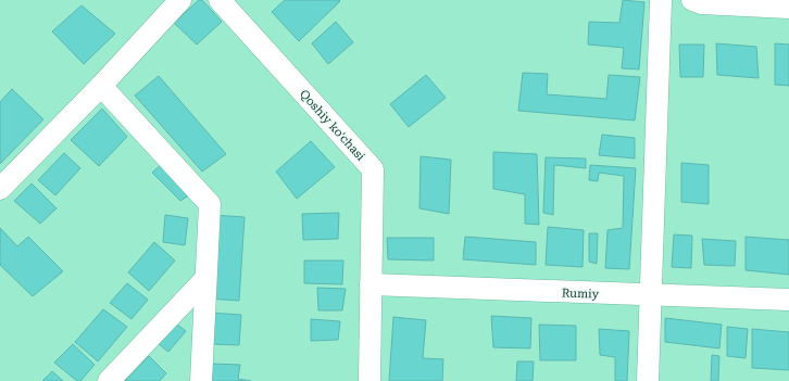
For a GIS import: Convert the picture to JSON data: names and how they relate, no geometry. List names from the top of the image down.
{
  "streets": {
    "street": ["Qoshiy ko'chasi", "Rumiy"]
  },
  "crossings": [
    ["Qoshiy ko'chasi", "Rumiy"]
  ]
}
